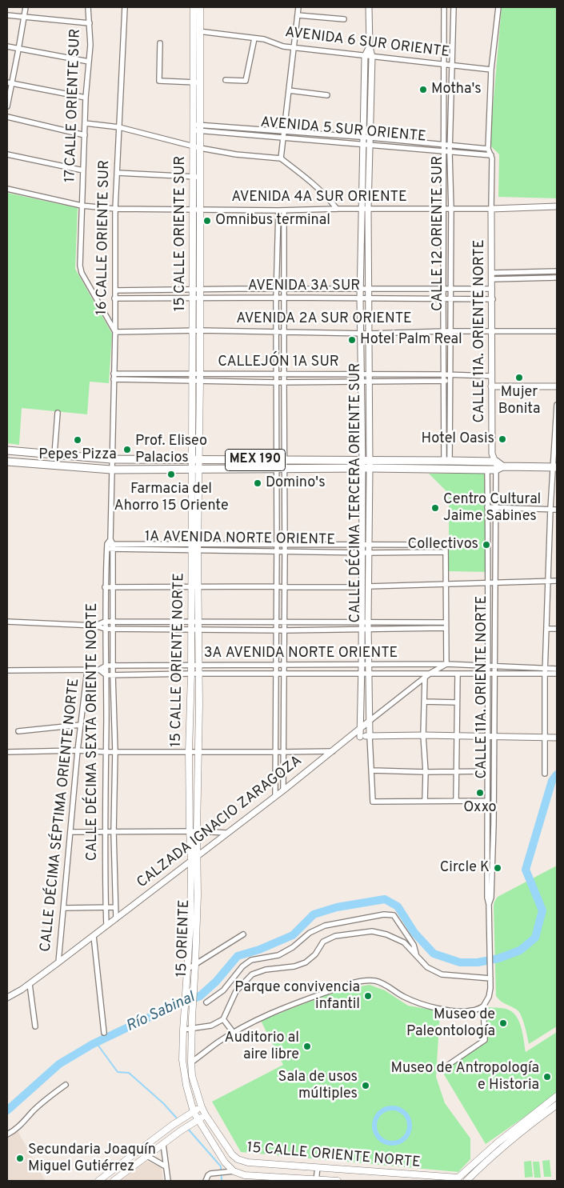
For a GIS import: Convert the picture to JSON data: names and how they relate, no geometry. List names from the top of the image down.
{
  "streets": {
    "main road": [
      "15 CALLE ORIENTE SUR",
      "MEX 190",
      "15 CALLE ORIENTE NORTE",
      "15 ORIENTE"
    ],
    "street": [
      "AVENIDA 6 SUR ORIENTE",
      "17 CALLE ORIENTE SUR",
      "AVENIDA 5 SUR ORIENTE",
      "AVENIDA 4A SUR ORIENTE",
      "CALLE 12 ORIENTE SUR",
      "16 CALLE ORIENTE SUR",
      "AVENIDA 3A SUR",
      "AVENIDA 2A SUR ORIENTE",
      "CALLE 11A. ORIENTE NORTE",
      "CALLEJÓN 1A SUR",
      "CALLE DÉCIMA TERCERA ORIENTE SUR",
      "1A AVENIDA NORTE ORIENTE",
      "3A AVENIDA NORTE ORIENTE",
      "CALLE DÉCIMA SEXTA ORIENTE NORTE",
      "CALLE DÉCIMA SÉPTIMA ORIENTE NORTE",
      "CALZADA IGNACIO ZARAGOZA"
    ]
  },
  "crossings": [
    ["AVENIDA 6 SUR ORIENTE", "15 CALLE ORIENTE SUR"],
    ["AVENIDA 6 SUR ORIENTE", "CALLE 12 ORIENTE SUR"],
    ["AVENIDA 6 SUR ORIENTE", "CALLE DÉCIMA TERCERA ORIENTE SUR"],
    ["17 CALLE ORIENTE SUR", "AVENIDA 4A SUR ORIENTE"],
    ["17 CALLE ORIENTE SUR", "16 CALLE ORIENTE SUR"],
    ["17 CALLE ORIENTE SUR", "AVENIDA 2A SUR ORIENTE"],
    ["AVENIDA 5 SUR ORIENTE", "15 CALLE ORIENTE SUR"],
    ["AVENIDA 5 SUR ORIENTE", "CALLE 12 ORIENTE SUR"],
    ["AVENIDA 5 SUR ORIENTE", "CALLE DÉCIMA TERCERA ORIENTE SUR"],
    ["AVENIDA 4A SUR ORIENTE", "15 CALLE ORIENTE SUR"],
    ["AVENIDA 4A SUR ORIENTE", "CALLE 12 ORIENTE SUR"],
    ["AVENIDA 4A SUR ORIENTE", "16 CALLE ORIENTE SUR"],
    ["AVENIDA 4A SUR ORIENTE", "CALLE 11A. ORIENTE NORTE"],
    ["AVENIDA 4A SUR ORIENTE", "CALLE DÉCIMA TERCERA ORIENTE SUR"],
    ["15 CALLE ORIENTE SUR", "AVENIDA 3A SUR"],
    ["15 CALLE ORIENTE SUR", "AVENIDA 2A SUR ORIENTE"],
    ["15 CALLE ORIENTE SUR", "CALLEJÓN 1A SUR"],
    ["15 CALLE ORIENTE SUR", "MEX 190"],
    ["15 CALLE ORIENTE SUR", "15 CALLE ORIENTE NORTE"],
    ["CALLE 12 ORIENTE SUR", "AVENIDA 3A SUR"],
    ["CALLE 12 ORIENTE SUR", "AVENIDA 2A SUR ORIENTE"],
    ["CALLE 12 ORIENTE SUR", "CALLEJÓN 1A SUR"],
    ["CALLE 12 ORIENTE SUR", "MEX 190"],
    ["16 CALLE ORIENTE SUR", "AVENIDA 3A SUR"],
    ["16 CALLE ORIENTE SUR", "AVENIDA 2A SUR ORIENTE"],
    ["16 CALLE ORIENTE SUR", "CALLEJÓN 1A SUR"],
    ["16 CALLE ORIENTE SUR", "MEX 190"],
    ["16 CALLE ORIENTE SUR", "CALLE DÉCIMA SEXTA ORIENTE NORTE"],
    ["AVENIDA 3A SUR", "CALLE 11A. ORIENTE NORTE"],
    ["AVENIDA 3A SUR", "CALLE DÉCIMA TERCERA ORIENTE SUR"],
    ["AVENIDA 2A SUR ORIENTE", "CALLE 11A. ORIENTE NORTE"],
    ["AVENIDA 2A SUR ORIENTE", "CALLE DÉCIMA TERCERA ORIENTE SUR"],
    ["CALLE 11A. ORIENTE NORTE", "CALLEJÓN 1A SUR"],
    ["CALLE 11A. ORIENTE NORTE", "MEX 190"],
    ["CALLE 11A. ORIENTE NORTE", "3A AVENIDA NORTE ORIENTE"],
    ["CALLEJÓN 1A SUR", "CALLE DÉCIMA TERCERA ORIENTE SUR"],
    ["MEX 190", "CALLE DÉCIMA TERCERA ORIENTE SUR"],
    ["MEX 190", "15 CALLE ORIENTE NORTE"],
    ["MEX 190", "CALLE DÉCIMA SEXTA ORIENTE NORTE"],
    ["CALLE DÉCIMA TERCERA ORIENTE SUR", "1A AVENIDA NORTE ORIENTE"],
    ["CALLE DÉCIMA TERCERA ORIENTE SUR", "3A AVENIDA NORTE ORIENTE"],
    ["CALLE DÉCIMA TERCERA ORIENTE SUR", "CALZADA IGNACIO ZARAGOZA"],
    ["1A AVENIDA NORTE ORIENTE", "15 CALLE ORIENTE NORTE"],
    ["1A AVENIDA NORTE ORIENTE", "CALLE DÉCIMA SEXTA ORIENTE NORTE"],
    ["3A AVENIDA NORTE ORIENTE", "15 CALLE ORIENTE NORTE"],
    ["3A AVENIDA NORTE ORIENTE", "CALLE DÉCIMA SEXTA ORIENTE NORTE"],
    ["3A AVENIDA NORTE ORIENTE", "CALZADA IGNACIO ZARAGOZA"],
    ["15 CALLE ORIENTE NORTE", "CALZADA IGNACIO ZARAGOZA"],
    ["15 CALLE ORIENTE NORTE", "15 ORIENTE"],
    ["CALLE DÉCIMA SEXTA ORIENTE NORTE", "CALZADA IGNACIO ZARAGOZA"],
    ["CALLE DÉCIMA SÉPTIMA ORIENTE NORTE", "CALZADA IGNACIO ZARAGOZA"],
    ["CALZADA IGNACIO ZARAGOZA", "15 ORIENTE"]
  ],
  "water": ["Río Sabinal"],
  "places": [
    "Motha's",
    "Omnibus terminal",
    "Hotel Palm Real",
    "Mujer Bonita",
    "Hotel Oasis",
    "Pepes Pizza",
    "Prof. Eliseo Palacios",
    "Farmacia del Ahorro 15 Oriente",
    "Domino's",
    "Centro Cultural Jaime Sabines",
    "Collectivos",
    "Oxxo",
    "Circle K",
    "Parque convivencia infantil",
    "Museo de Paleontología",
    "Auditorio al aire libre",
    "Museo de Antropología e Historia",
    "Sala de usos múltiples",
    "Secundaria Joaquín Miguel Gutiérrez"
  ]
}
